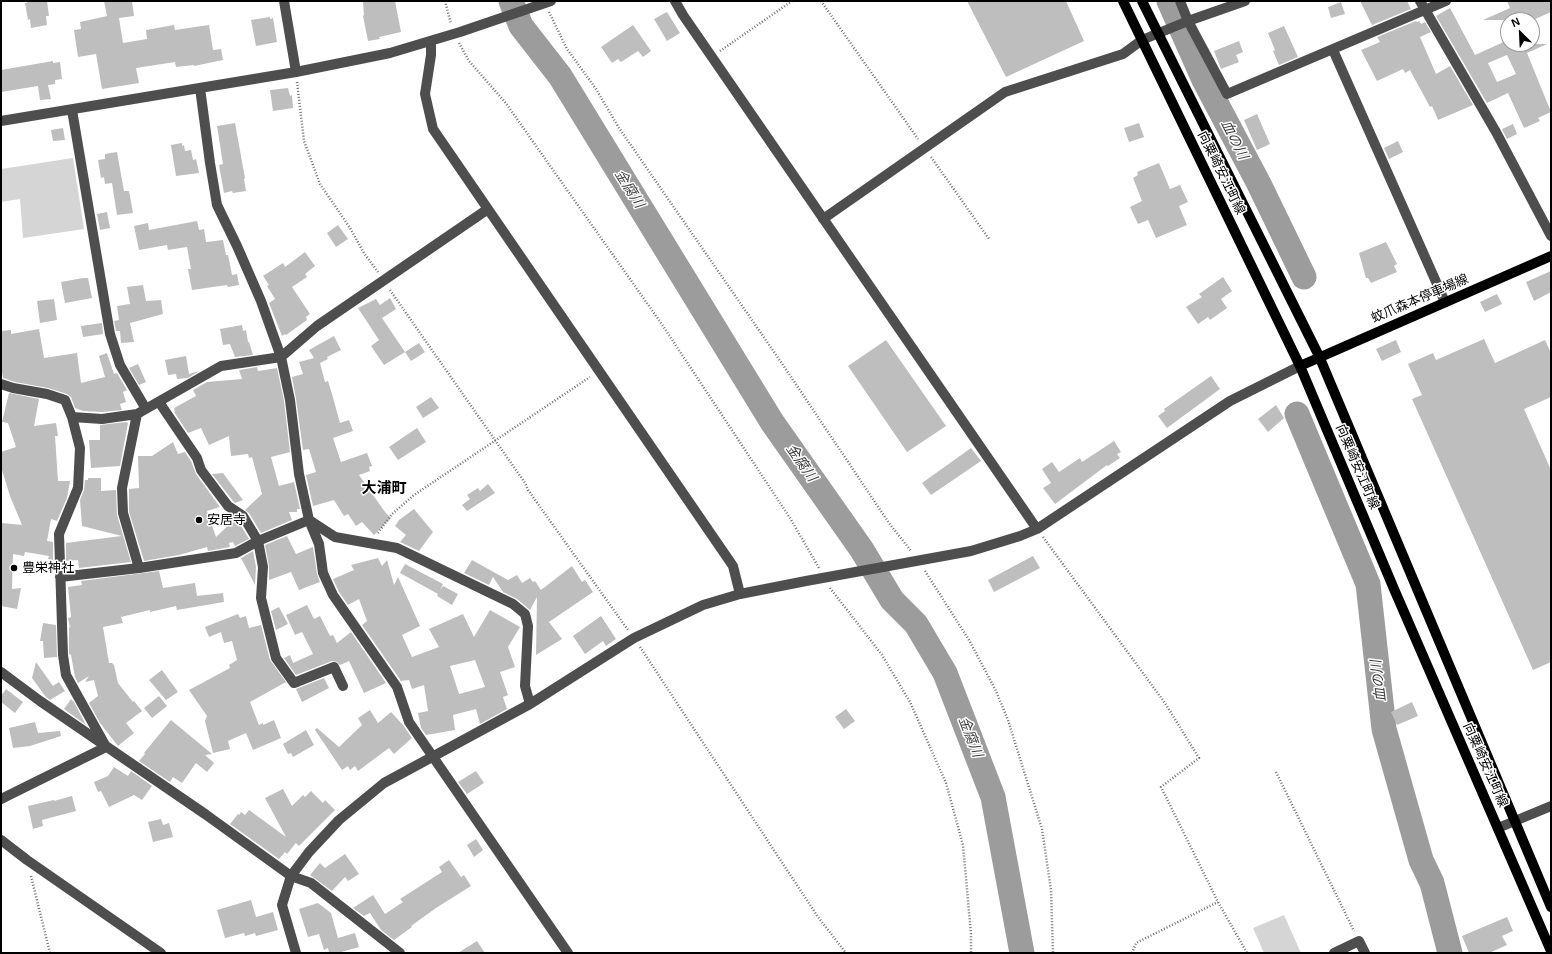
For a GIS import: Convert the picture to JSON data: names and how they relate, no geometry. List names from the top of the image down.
{
  "streets": {
    "main road": ["向粟崎安江町線", "蚊爪森本停車場線"]
  },
  "crossings": [
    ["向粟崎安江町線", "蚊爪森本停車場線"]
  ],
  "districts": ["大浦町"],
  "water": ["血の川", "金腐川"],
  "places": ["安居寺", "豊栄神社"],
  "north": "top left"
}
